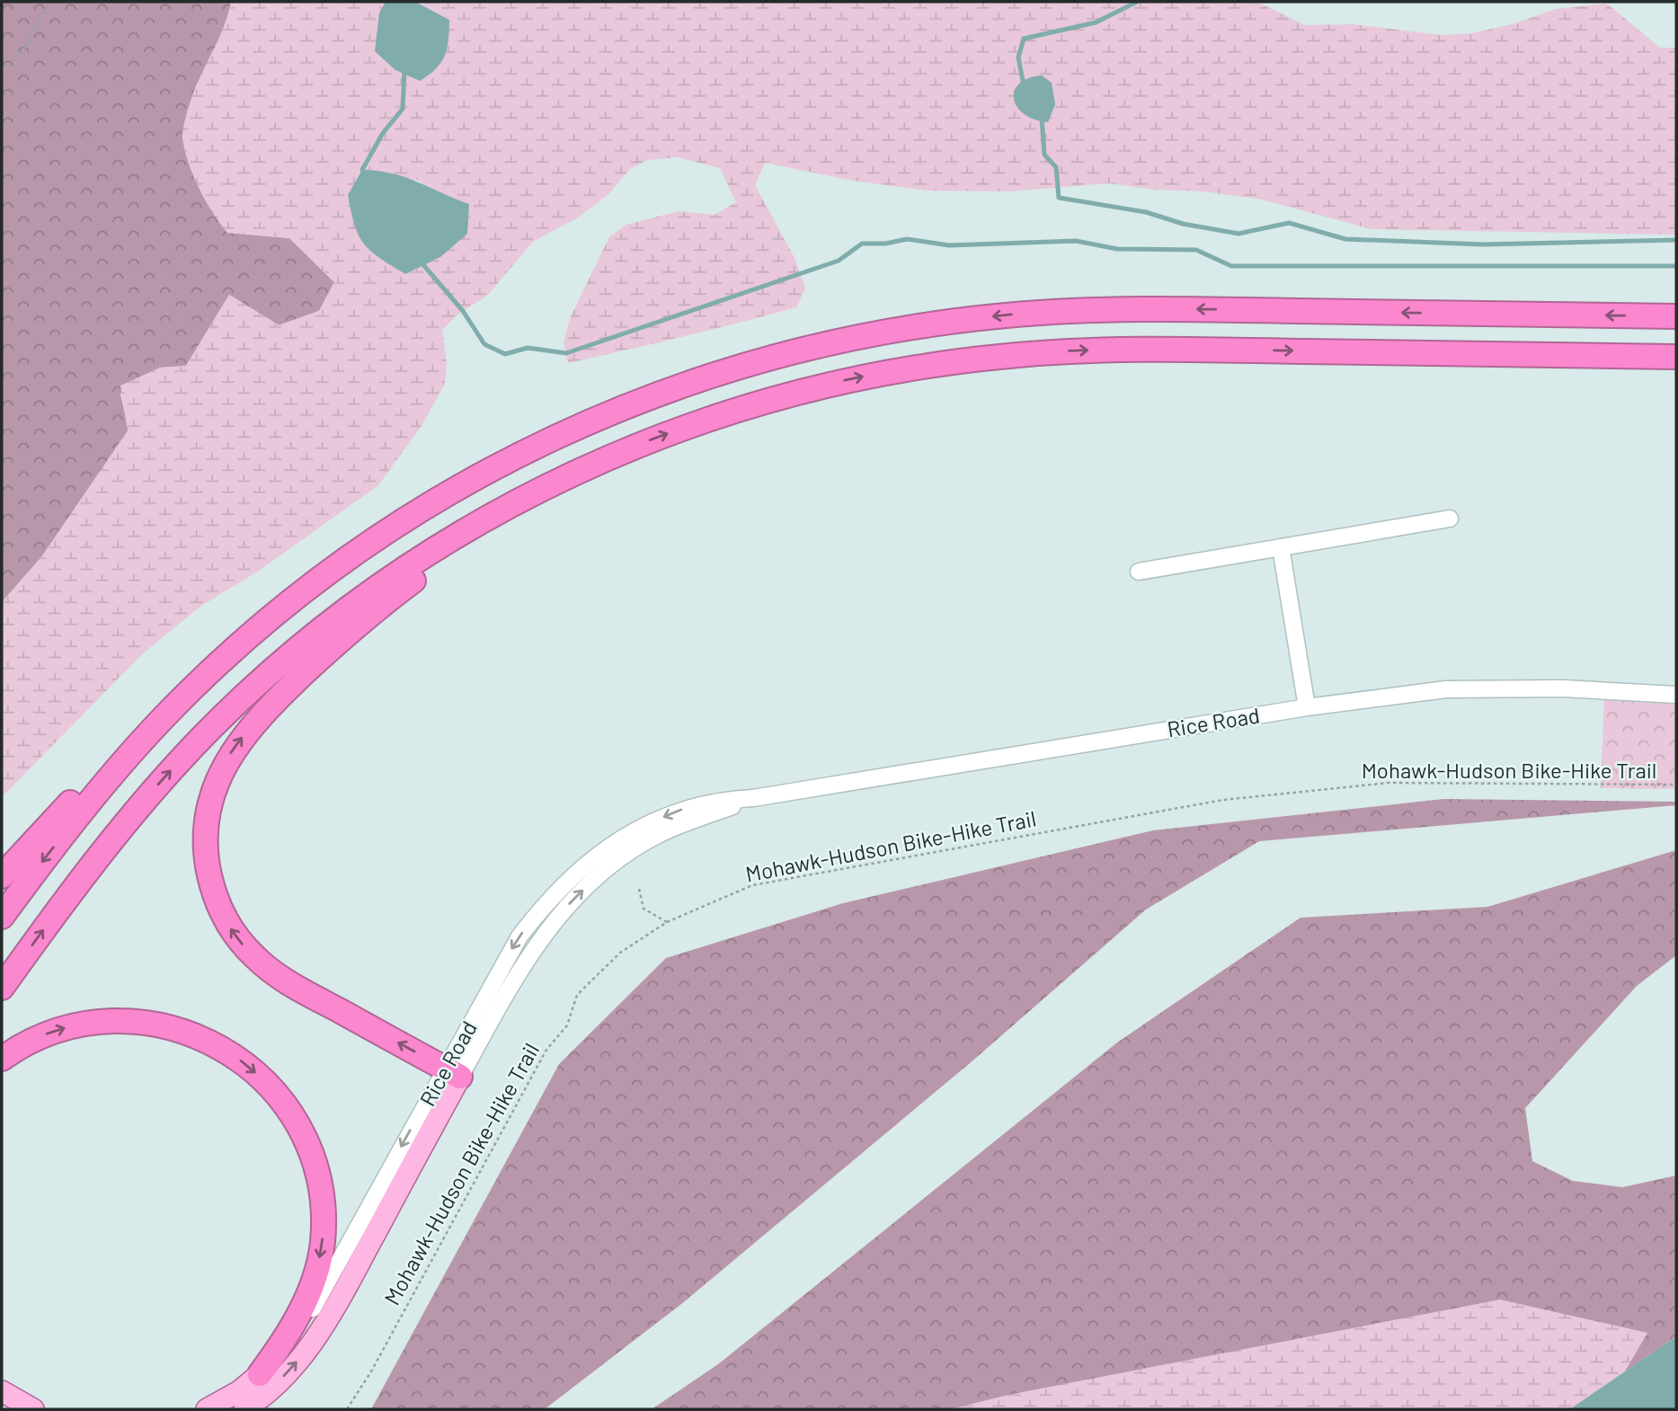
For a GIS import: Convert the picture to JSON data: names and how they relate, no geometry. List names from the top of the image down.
{
  "streets": {
    "main road": ["Rice Road"],
    "path": ["Mohawk-Hudson Bike-Hike Trail"]
  }
}
